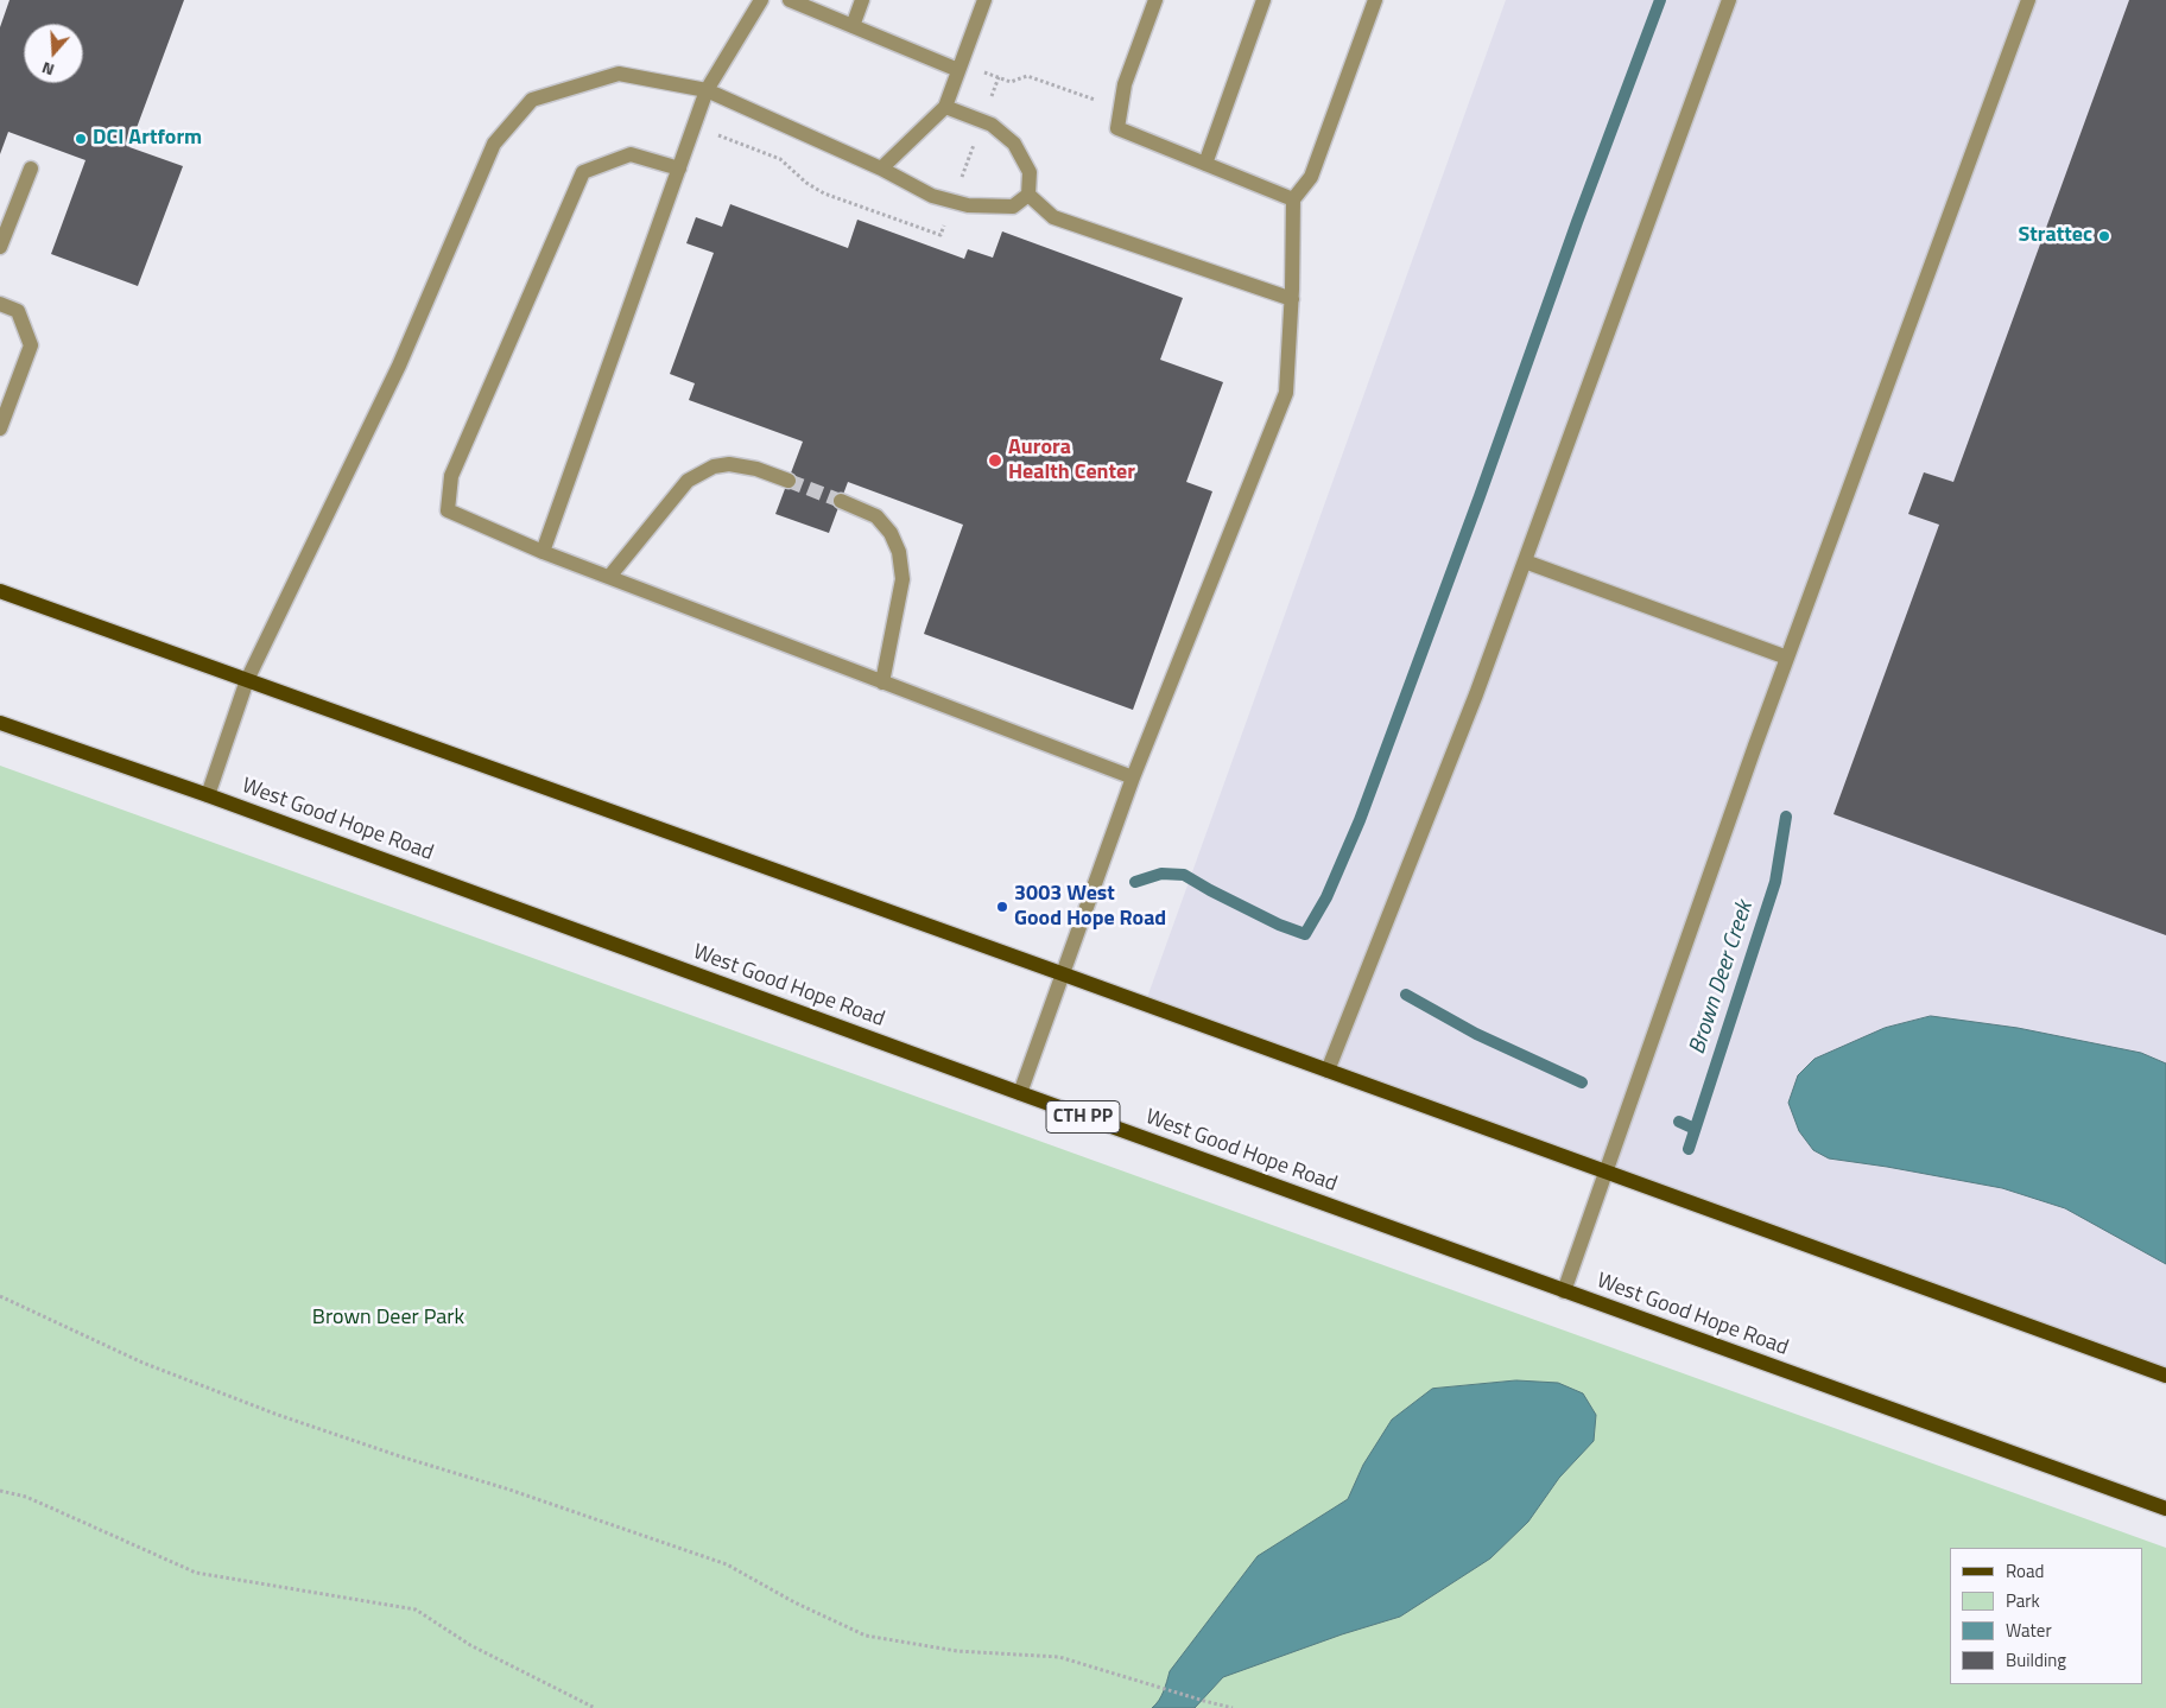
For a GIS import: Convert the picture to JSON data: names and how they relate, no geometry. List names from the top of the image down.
{
  "streets": {
    "main road": ["West Good Hope Road", "CTH PP"]
  },
  "water": ["Brown Deer Creek"],
  "parks": ["Brown Deer Park"],
  "places": [
    "DCI Artform",
    "Strattec",
    "Aurora Health Center",
    "3003 West Good Hope Road"
  ],
  "legend": [
    "Road",
    "Park",
    "Water",
    "Building"
  ],
  "north": "bottom"
}
